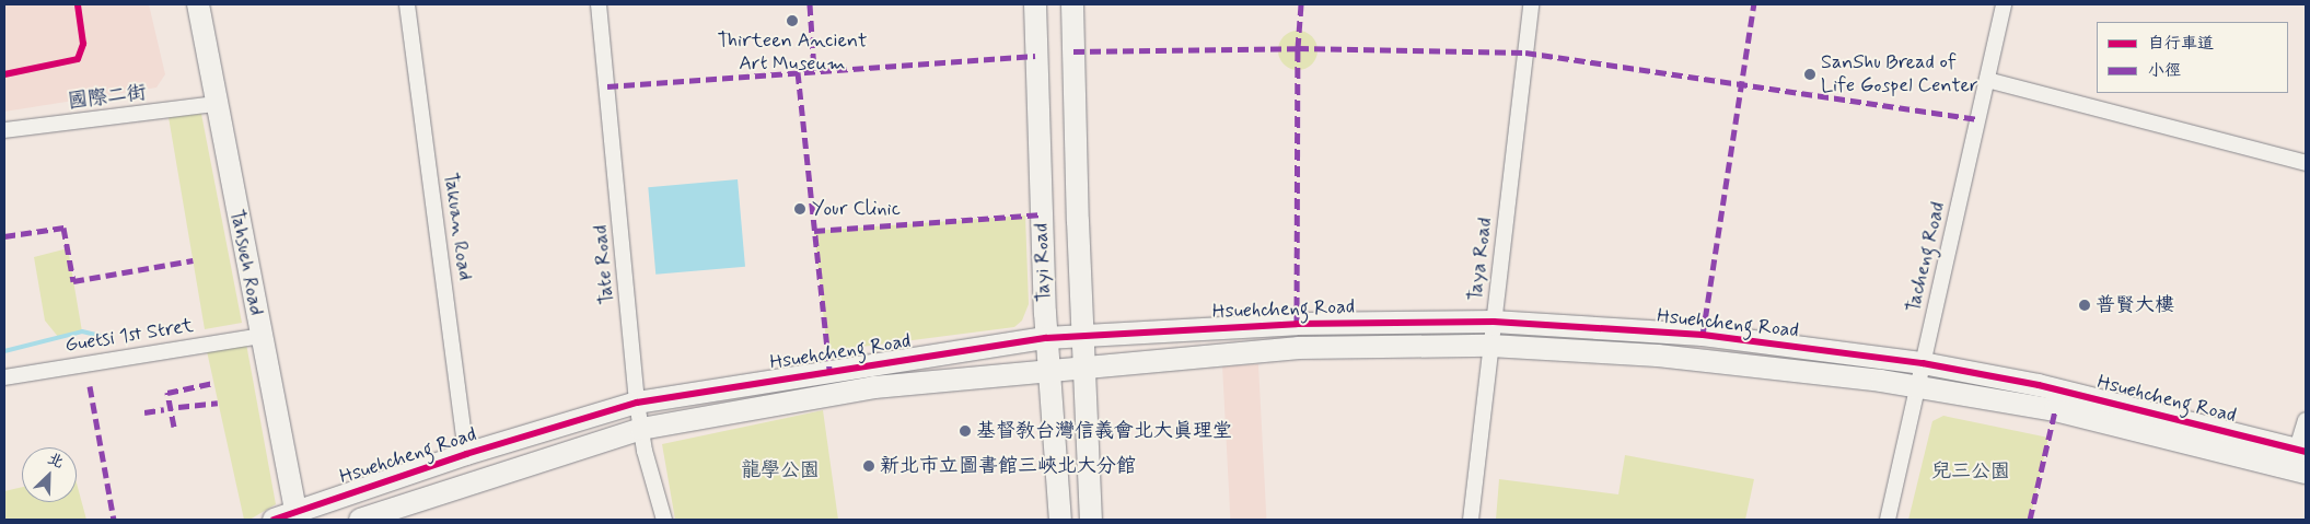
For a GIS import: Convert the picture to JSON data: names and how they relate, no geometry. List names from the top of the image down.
{
  "streets": {
    "street": [
      "國際二街",
      "Takuan Road",
      "Tacheng Road",
      "Taya Road",
      "Tahsueh Road",
      "Tayi Road",
      "Tate Road",
      "Hsuehcheng Road",
      "Guetsi 1st Stret"
    ]
  },
  "crossings": [
    ["國際二街", "Tahsueh Road"],
    ["Takuan Road", "Hsuehcheng Road"],
    ["Tacheng Road", "Hsuehcheng Road"],
    ["Taya Road", "Hsuehcheng Road"],
    ["Tahsueh Road", "Hsuehcheng Road"],
    ["Tahsueh Road", "Guetsi 1st Stret"],
    ["Tayi Road", "Hsuehcheng Road"],
    ["Tate Road", "Hsuehcheng Road"]
  ],
  "parks": ["龍學公園", "兒三公園"],
  "places": [
    "Thirteen Ancient Art Museum",
    "SanShu Bread of Life Gospel Center",
    "Your Clinic",
    "普賢大樓",
    "基督教台灣信義會北大真理堂",
    "新北市立圖書館三峽北大分館"
  ],
  "legend": ["自行車道", "小徑"],
  "north": "top right"
}
